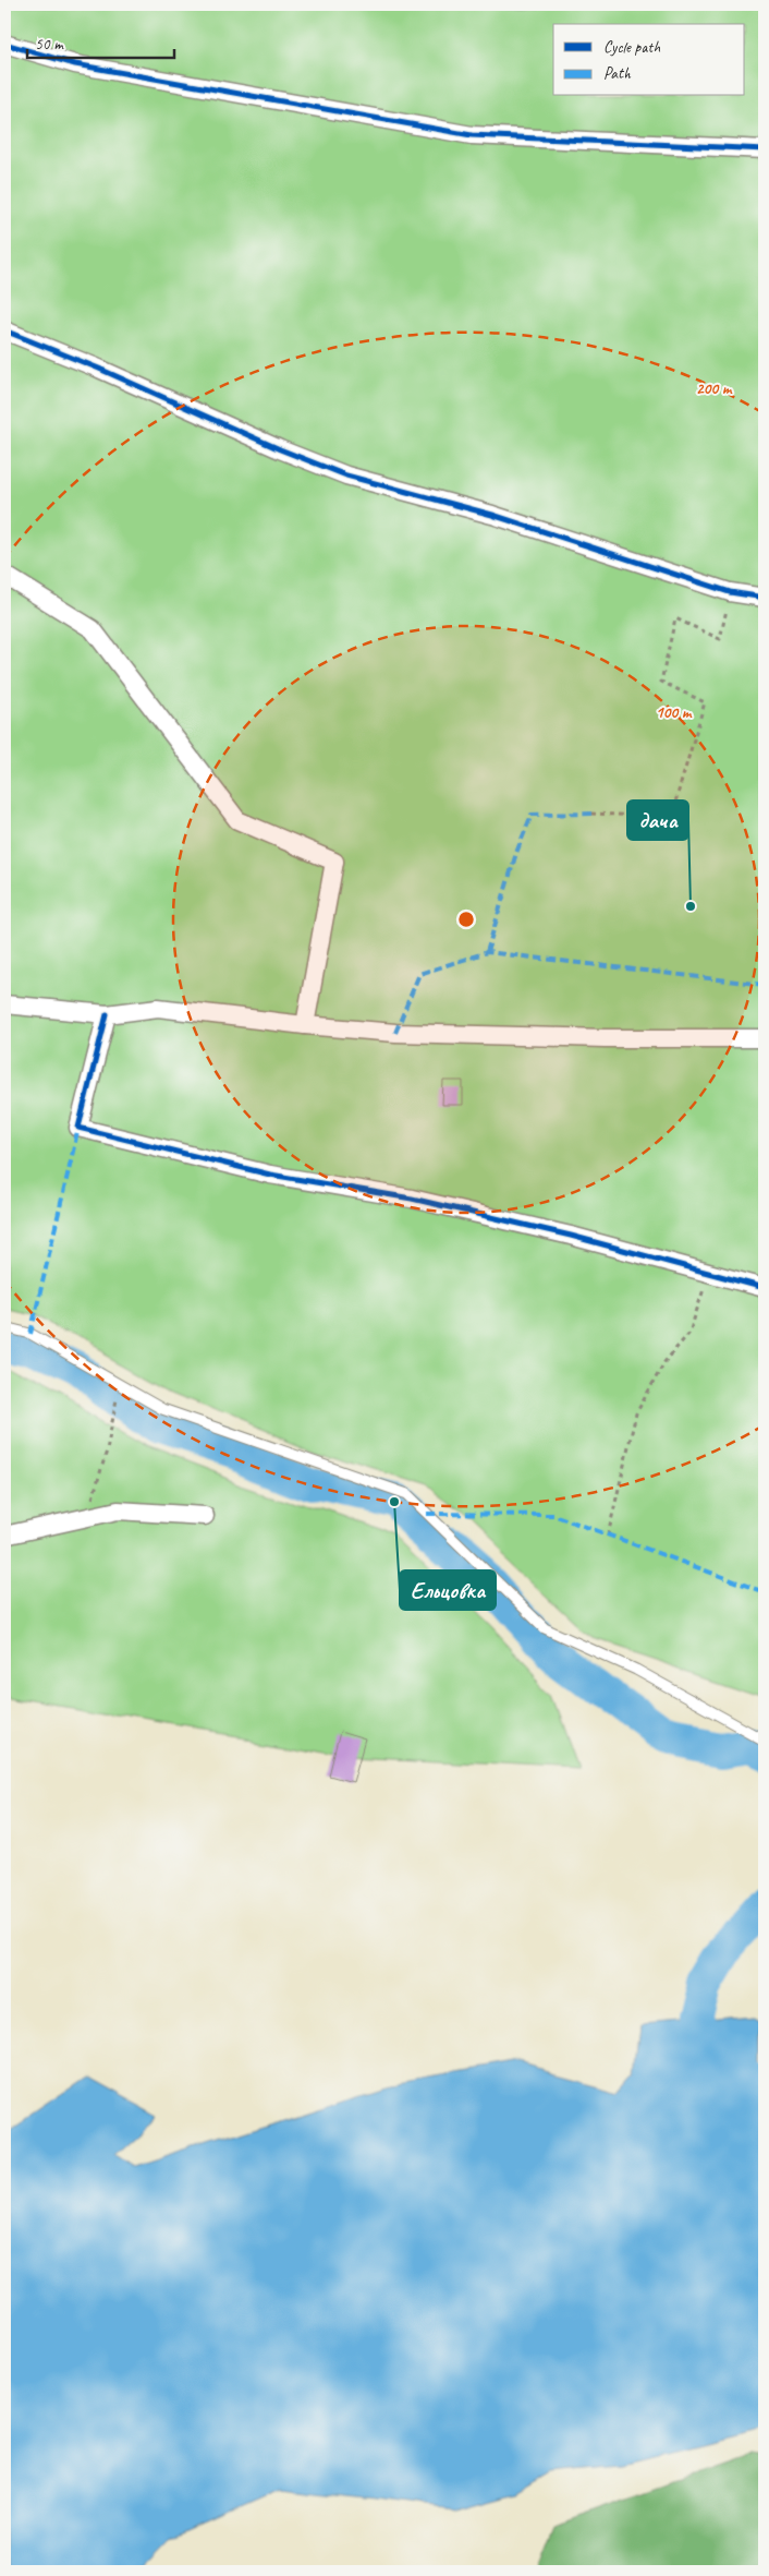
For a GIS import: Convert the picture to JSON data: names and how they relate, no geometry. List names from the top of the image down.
{
  "places": ["дача", "Ельцовка"],
  "legend": ["Cycle path", "Path"],
  "scale_bar": "50 m",
  "rings": ["200 m", "100 m"]
}
